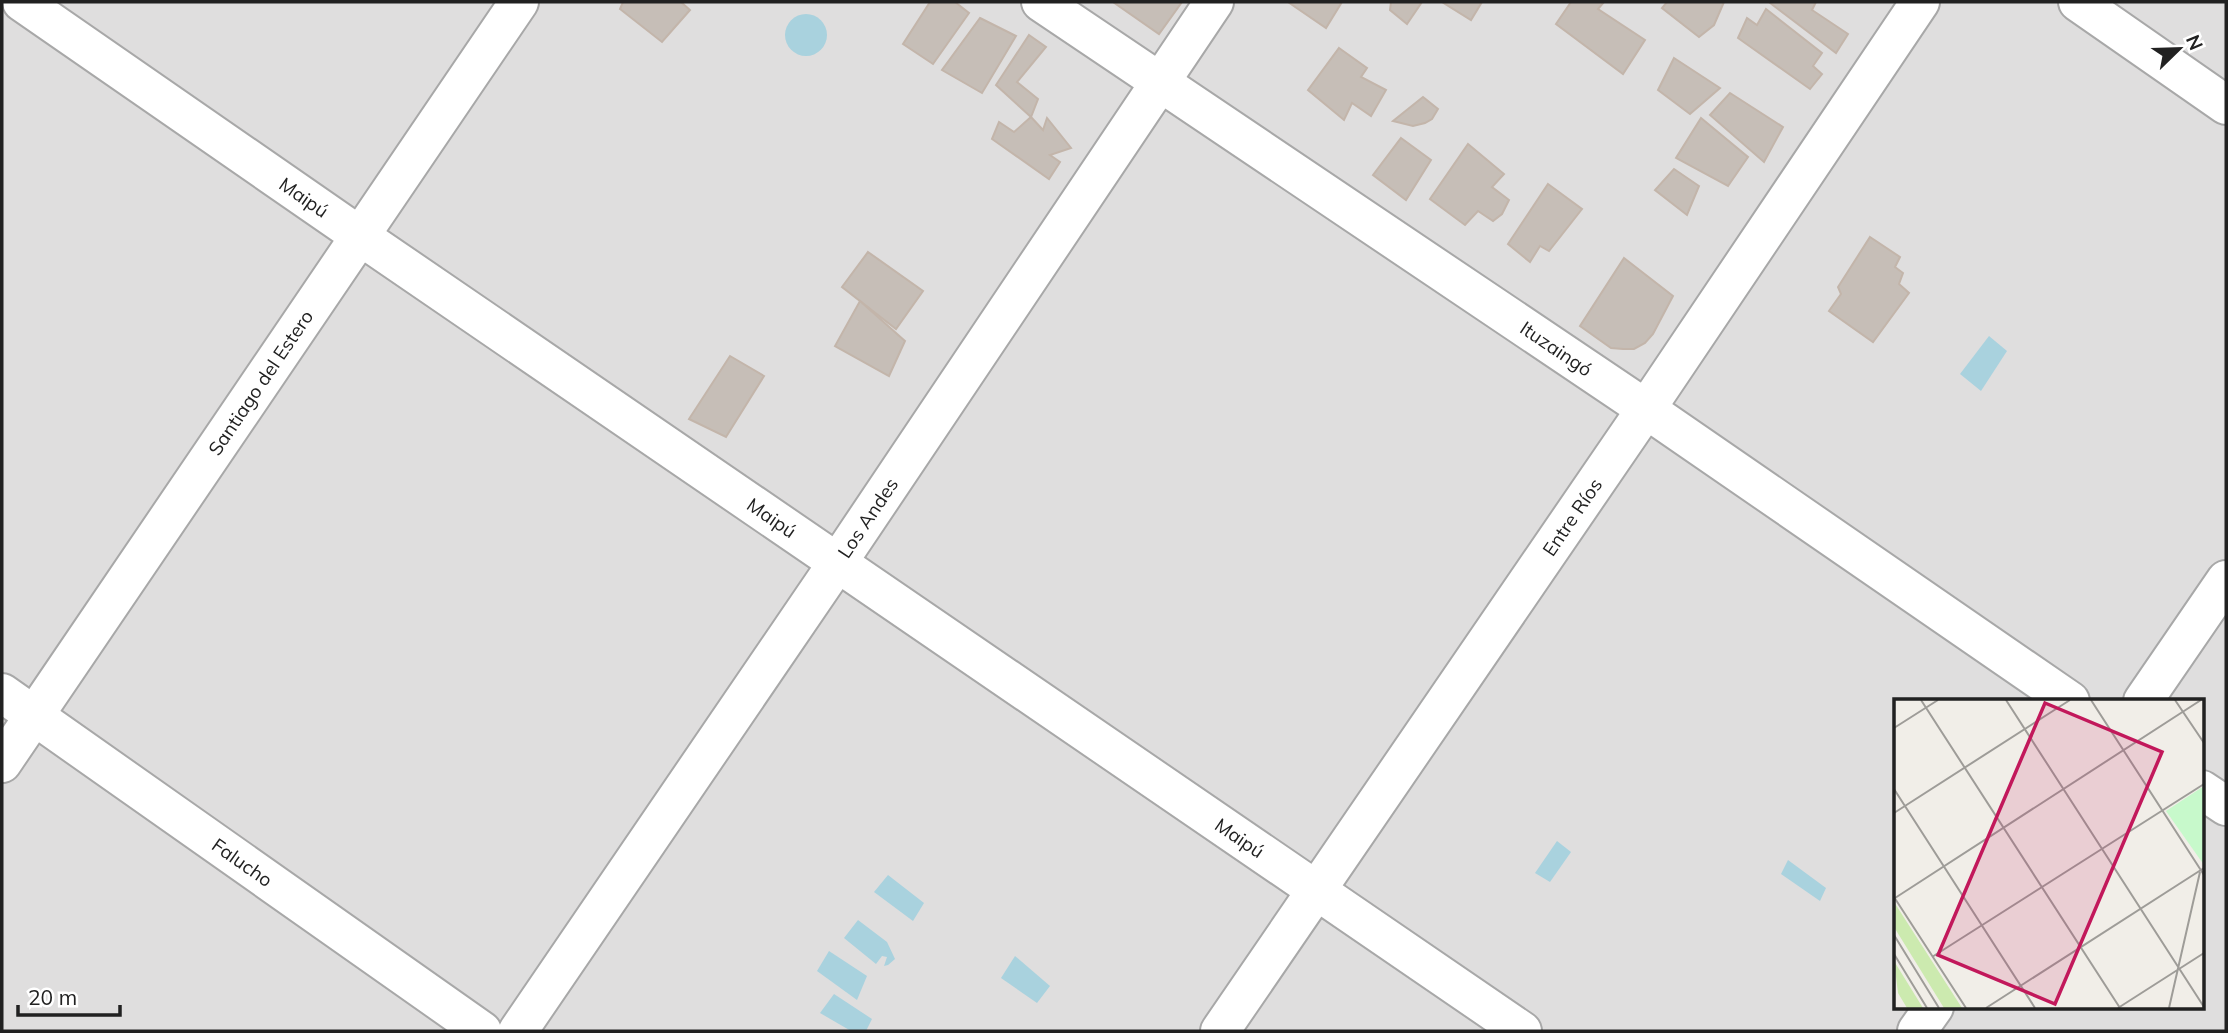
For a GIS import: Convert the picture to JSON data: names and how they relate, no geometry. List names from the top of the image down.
{
  "streets": {
    "street": [
      "Maipú",
      "Ituzaingó",
      "Santiago del Estero",
      "Los Andes",
      "Entre Ríos",
      "Falucho"
    ]
  },
  "crossings": [
    ["Maipú", "Santiago del Estero"],
    ["Maipú", "Los Andes"],
    ["Maipú", "Entre Ríos"],
    ["Ituzaingó", "Los Andes"],
    ["Ituzaingó", "Entre Ríos"],
    ["Santiago del Estero", "Falucho"]
  ],
  "scale_bar": "20 m",
  "north": "top right"
}
